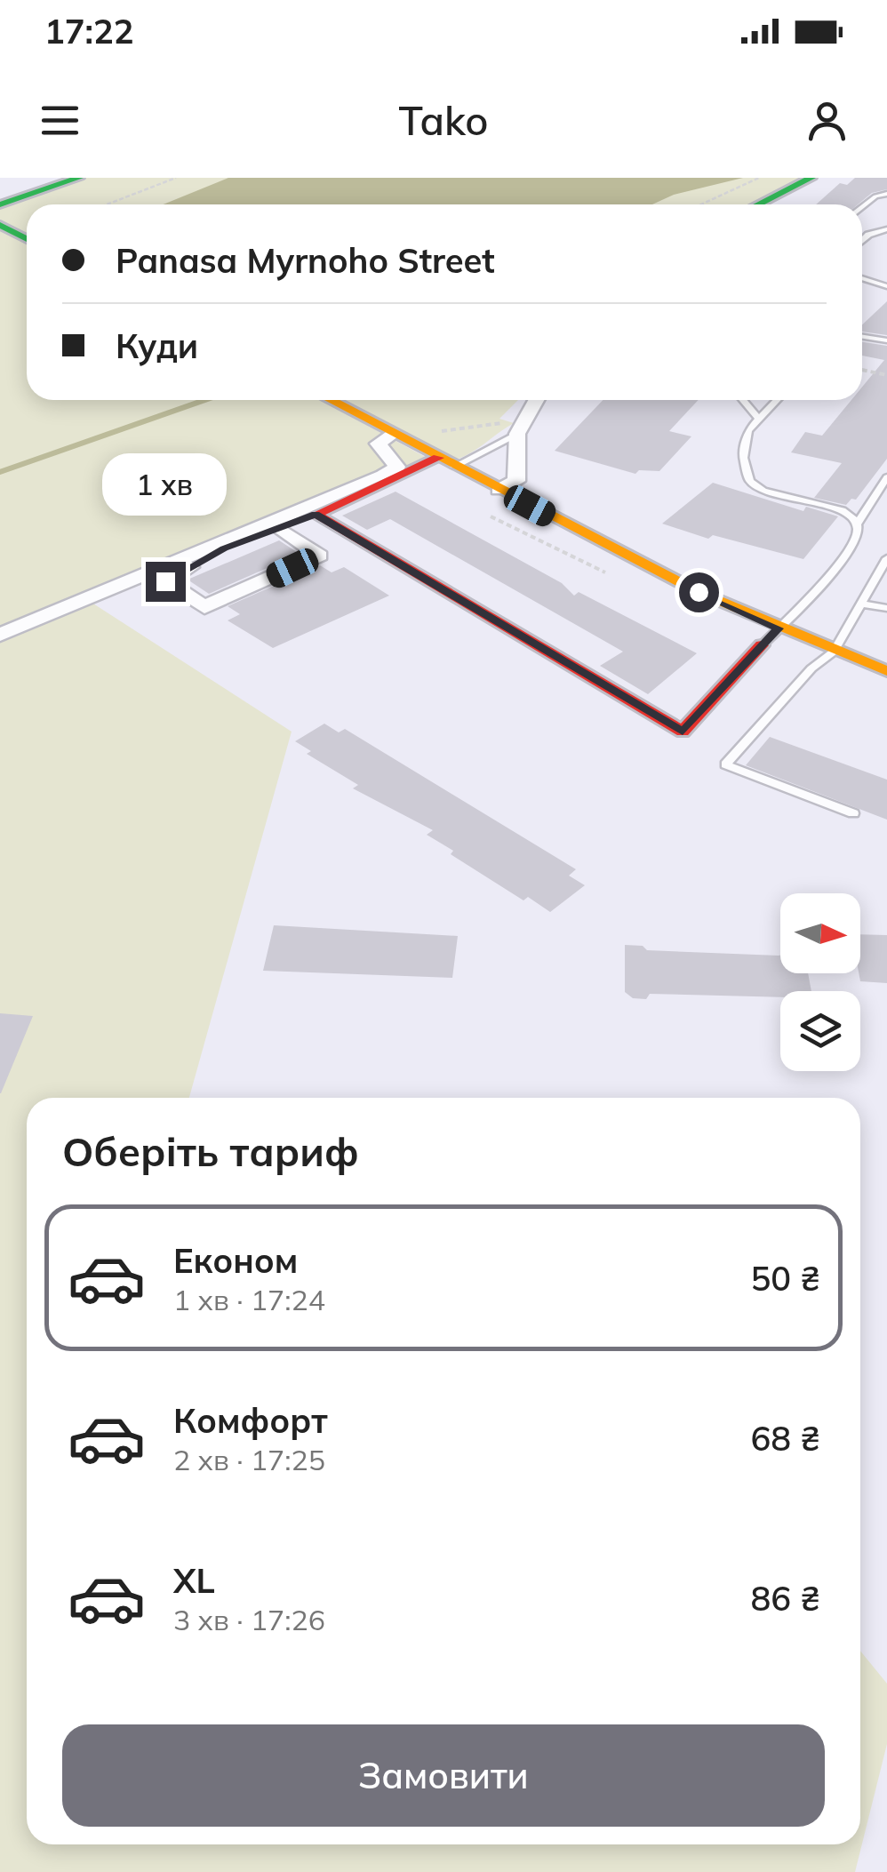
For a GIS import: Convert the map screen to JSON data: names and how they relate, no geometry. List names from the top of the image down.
{
  "north": "right",
  "page": {
    "status": "17:22",
    "header": "Tako",
    "banner": ["Panasa Myrnoho Street", "Куди"],
    "bubble": "1 хв",
    "heading": "Оберіть тариф",
    "list": [
      {
        "name": "Економ",
        "note": "1 хв · 17:24",
        "value": "50 ₴"
      },
      {
        "name": "Комфорт",
        "note": "2 хв · 17:25",
        "value": "68 ₴"
      },
      {
        "name": "XL",
        "note": "3 хв · 17:26",
        "value": "86 ₴"
      }
    ],
    "buttons": "Замовити"
  }
}
